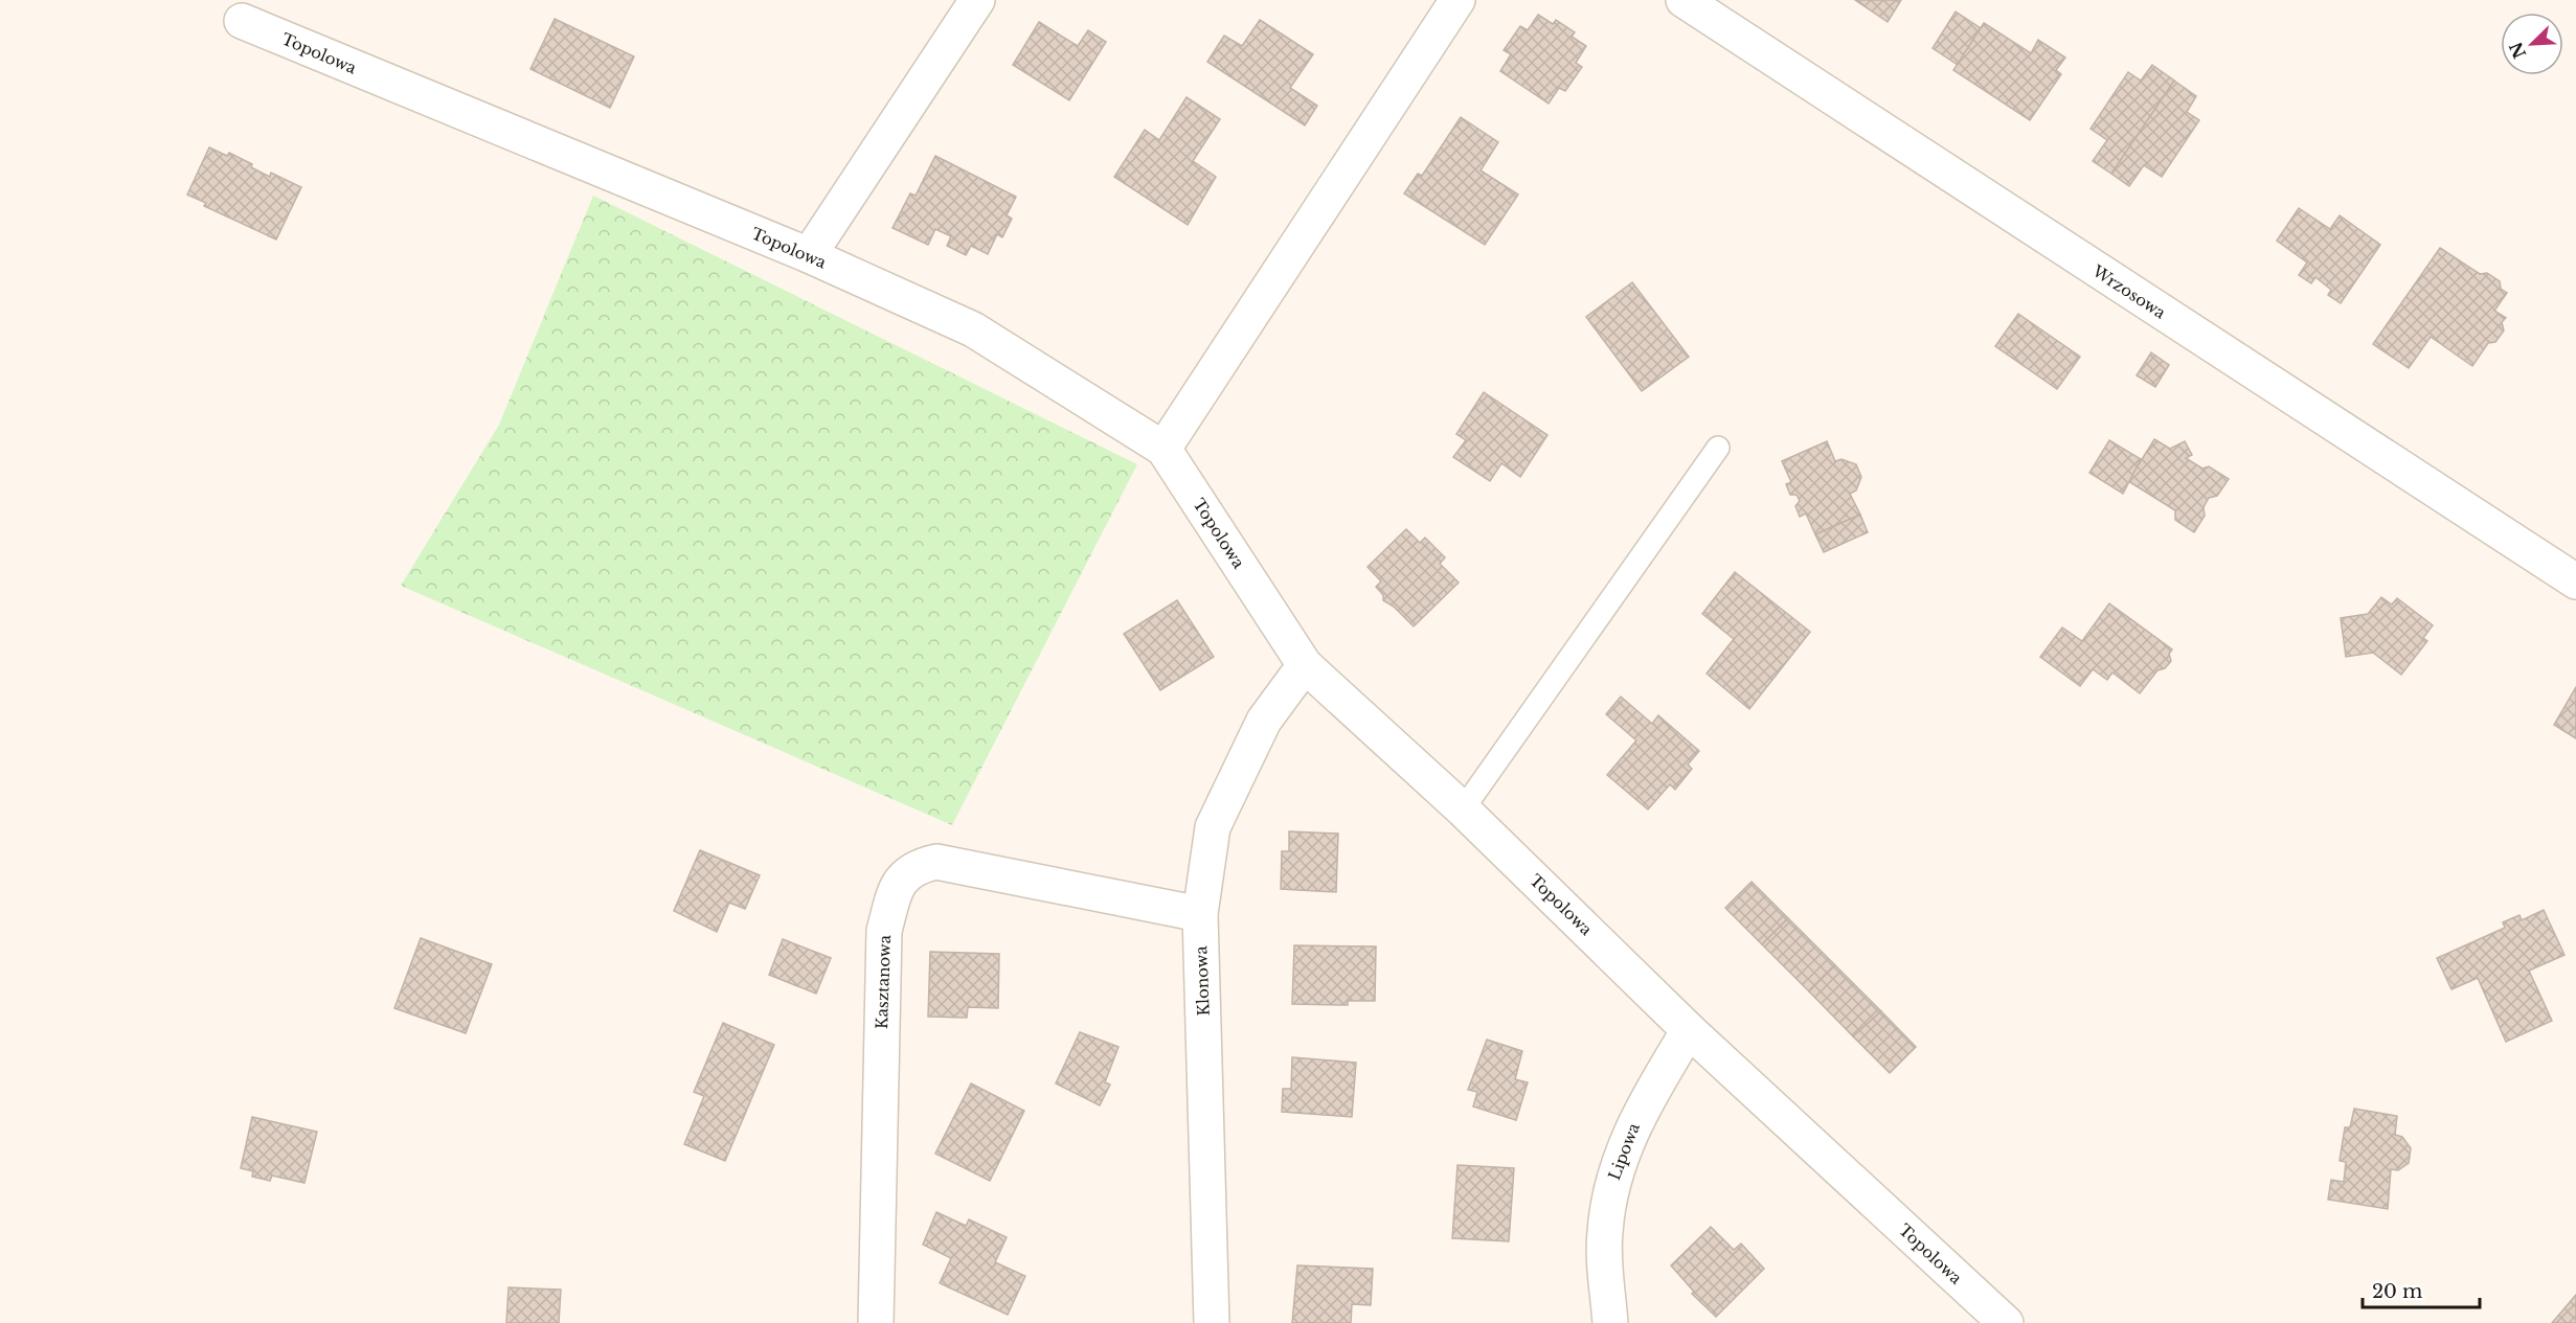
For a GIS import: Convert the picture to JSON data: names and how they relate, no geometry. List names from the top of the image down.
{
  "streets": {
    "street": [
      "Topolowa",
      "Wrzosowa",
      "Klonowa",
      "Kasztanowa",
      "Lipowa"
    ]
  },
  "crossings": [
    ["Topolowa", "Klonowa"],
    ["Topolowa", "Lipowa"],
    ["Klonowa", "Kasztanowa"]
  ],
  "scale_bar": "20 m",
  "north": "bottom left"
}
